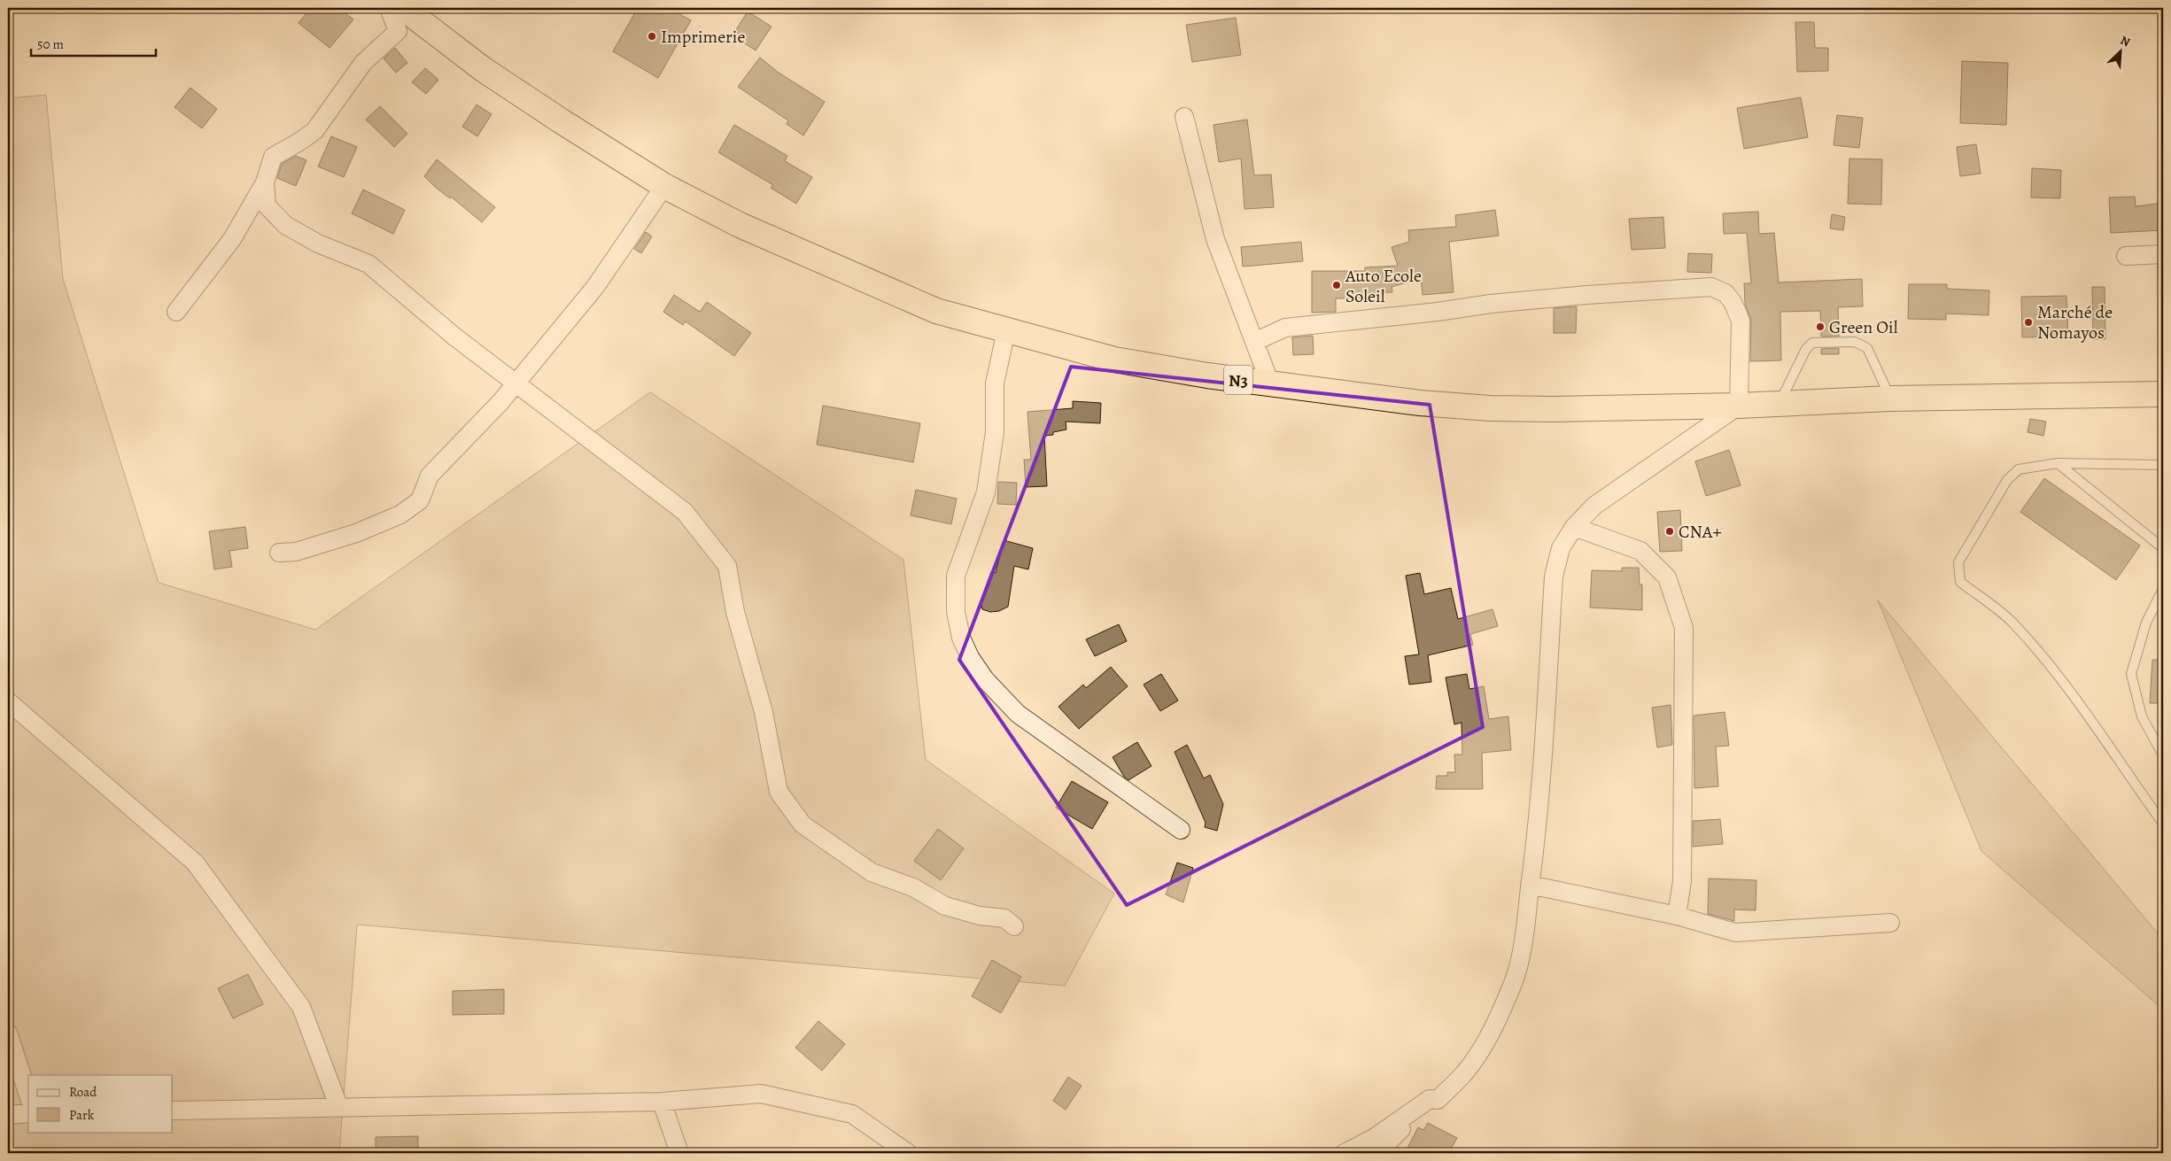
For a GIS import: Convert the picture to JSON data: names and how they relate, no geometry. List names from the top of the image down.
{
  "streets": {
    "highway": ["N3"]
  },
  "places": [
    "Imprimerie",
    "Auto Ecole Soleil",
    "Marché de Nomayos",
    "Green Oil",
    "CNA+"
  ],
  "legend": ["Road", "Park"],
  "scale_bar": "50 m",
  "north": "top right"
}
